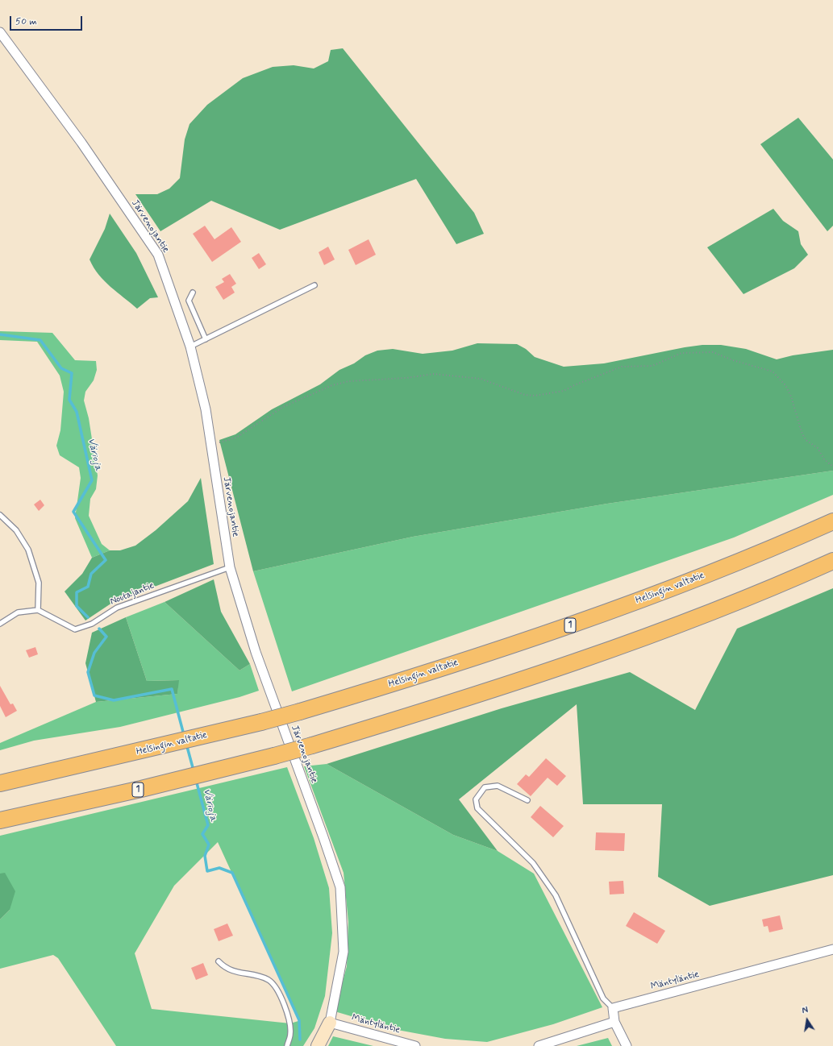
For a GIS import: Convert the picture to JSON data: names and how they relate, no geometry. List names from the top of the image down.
{
  "streets": {
    "highway": ["Helsingin valtatie", "1"],
    "street": ["Järvenojantie", "Mäntyläntie"],
    "lane": ["Noutajantie"]
  },
  "crossings": [
    ["Järvenojantie", "Noutajantie"],
    ["Järvenojantie", "Mäntyläntie"]
  ],
  "water": ["Värioja"],
  "scale_bar": "50 m",
  "north": "top"
}
